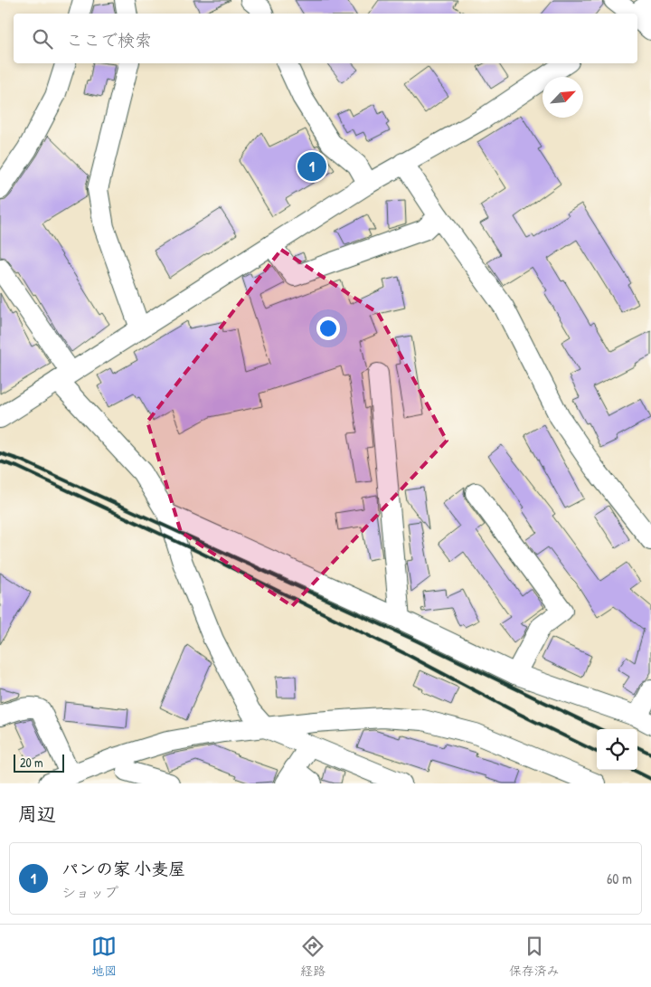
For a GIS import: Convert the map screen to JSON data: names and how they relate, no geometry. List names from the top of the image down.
{
  "scale_bar": "20 m",
  "north": "top right",
  "page": {
    "search": "ここで検索",
    "pins": "1",
    "scale": "20 m",
    "heading": "周辺",
    "list": [
      {
        "mark": "1",
        "name": "パンの家 小麦屋",
        "note": "ショップ",
        "value": "60 m"
      }
    ],
    "nav": ["地図", "経路", "保存済み"]
  }
}
